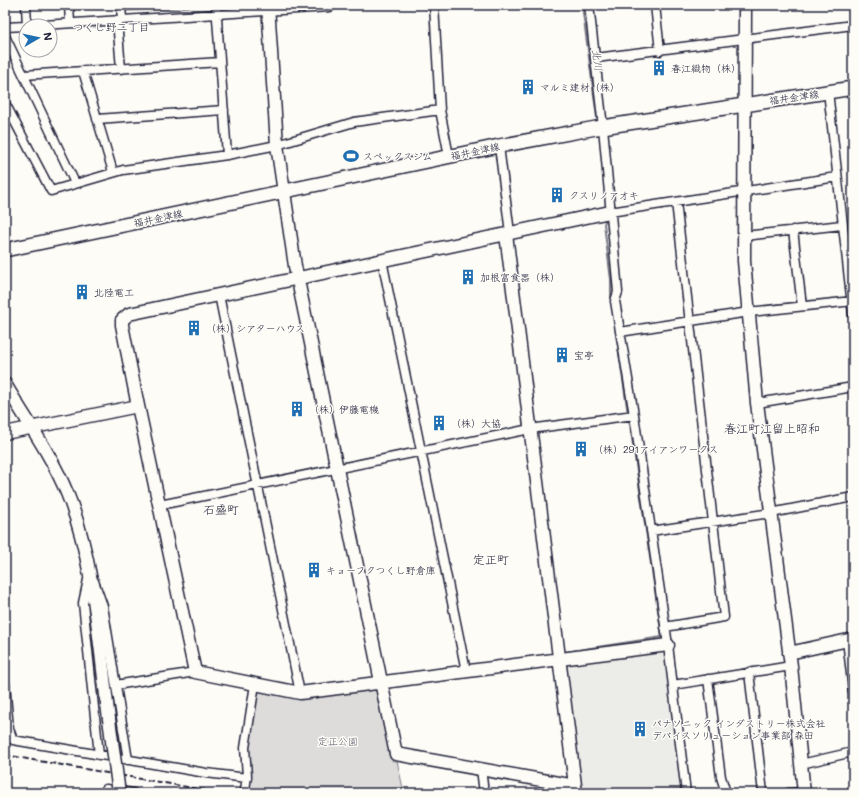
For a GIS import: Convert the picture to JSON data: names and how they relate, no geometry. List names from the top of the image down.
{
  "streets": {
    "main road": ["福井金津線"]
  },
  "districts": [
    "つくし野二丁目",
    "春江町江留上昭和",
    "石盛町",
    "定正町"
  ],
  "water": ["北川"],
  "parks": ["定正公園"],
  "places": {
    "building": [
      "春江織物（株）",
      "マルミ建材（株）",
      "クスリノアオキ",
      "加根富食器（株）",
      "北陸電工",
      "（株）シアターハウス",
      "宝亭",
      "（株）伊藤電機",
      "（株）大協",
      "（株）291アイアンワークス",
      "キョーフクつくし野倉庫",
      "パナソニック インダストリー株式会社 デバイスソリューション事業部 森田"
    ],
    "sports": ["スペックスジム"]
  },
  "north": "right"
}
